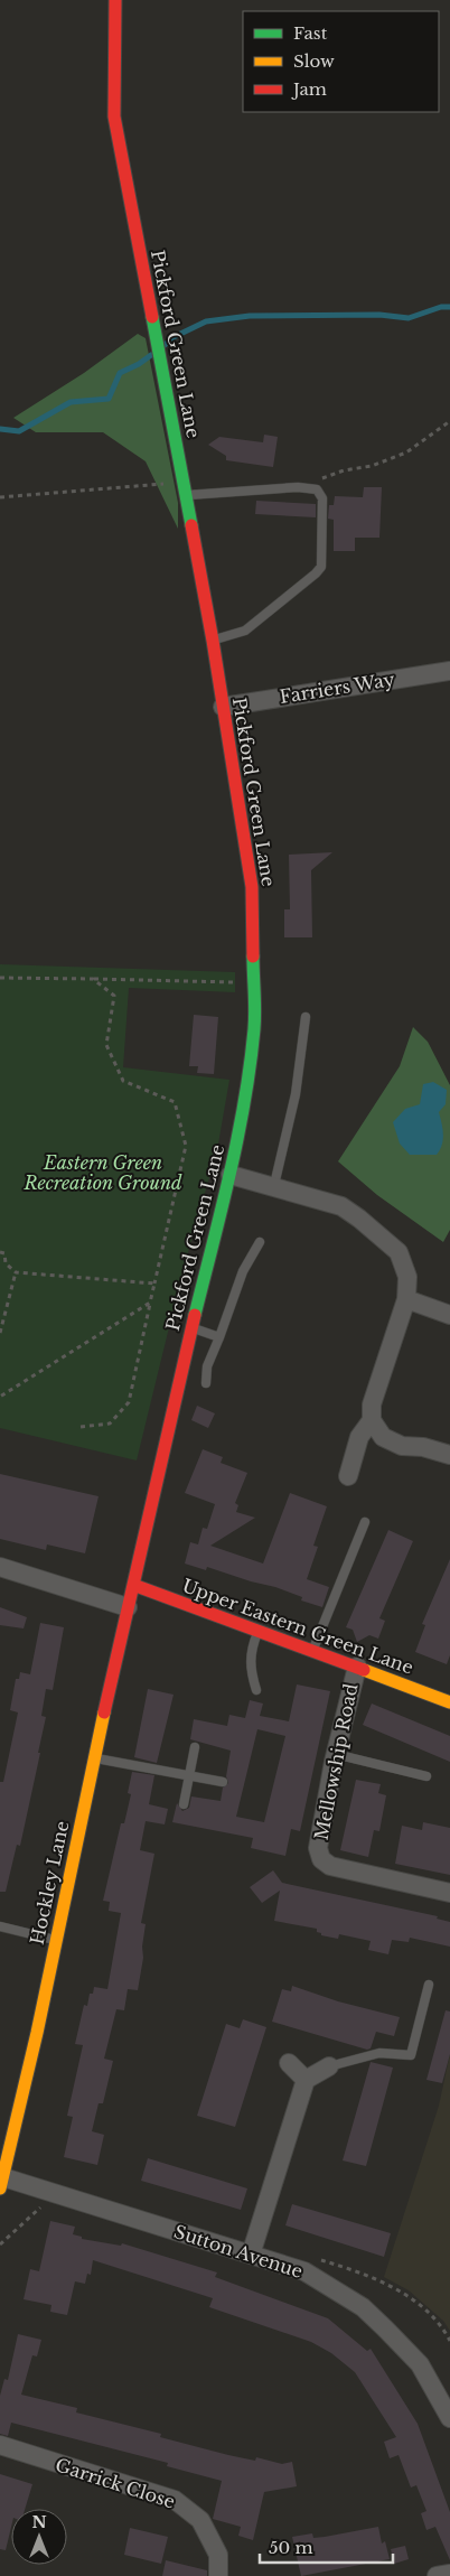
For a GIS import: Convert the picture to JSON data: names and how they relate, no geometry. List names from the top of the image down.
{
  "streets": {
    "street": [
      "Pickford Green Lane",
      "Farriers Way",
      "Upper Eastern Green Lane",
      "Mellowship Road",
      "Hockley Lane",
      "Sutton Avenue",
      "Garrick Close"
    ]
  },
  "crossings": [
    ["Pickford Green Lane", "Farriers Way"],
    ["Pickford Green Lane", "Upper Eastern Green Lane"],
    ["Pickford Green Lane", "Hockley Lane"],
    ["Upper Eastern Green Lane", "Mellowship Road"],
    ["Upper Eastern Green Lane", "Hockley Lane"],
    ["Hockley Lane", "Sutton Avenue"]
  ],
  "parks": ["Eastern Green Recreation Ground"],
  "legend": ["Fast", "Slow", "Jam"],
  "scale_bar": "50 m",
  "north": "top"
}
